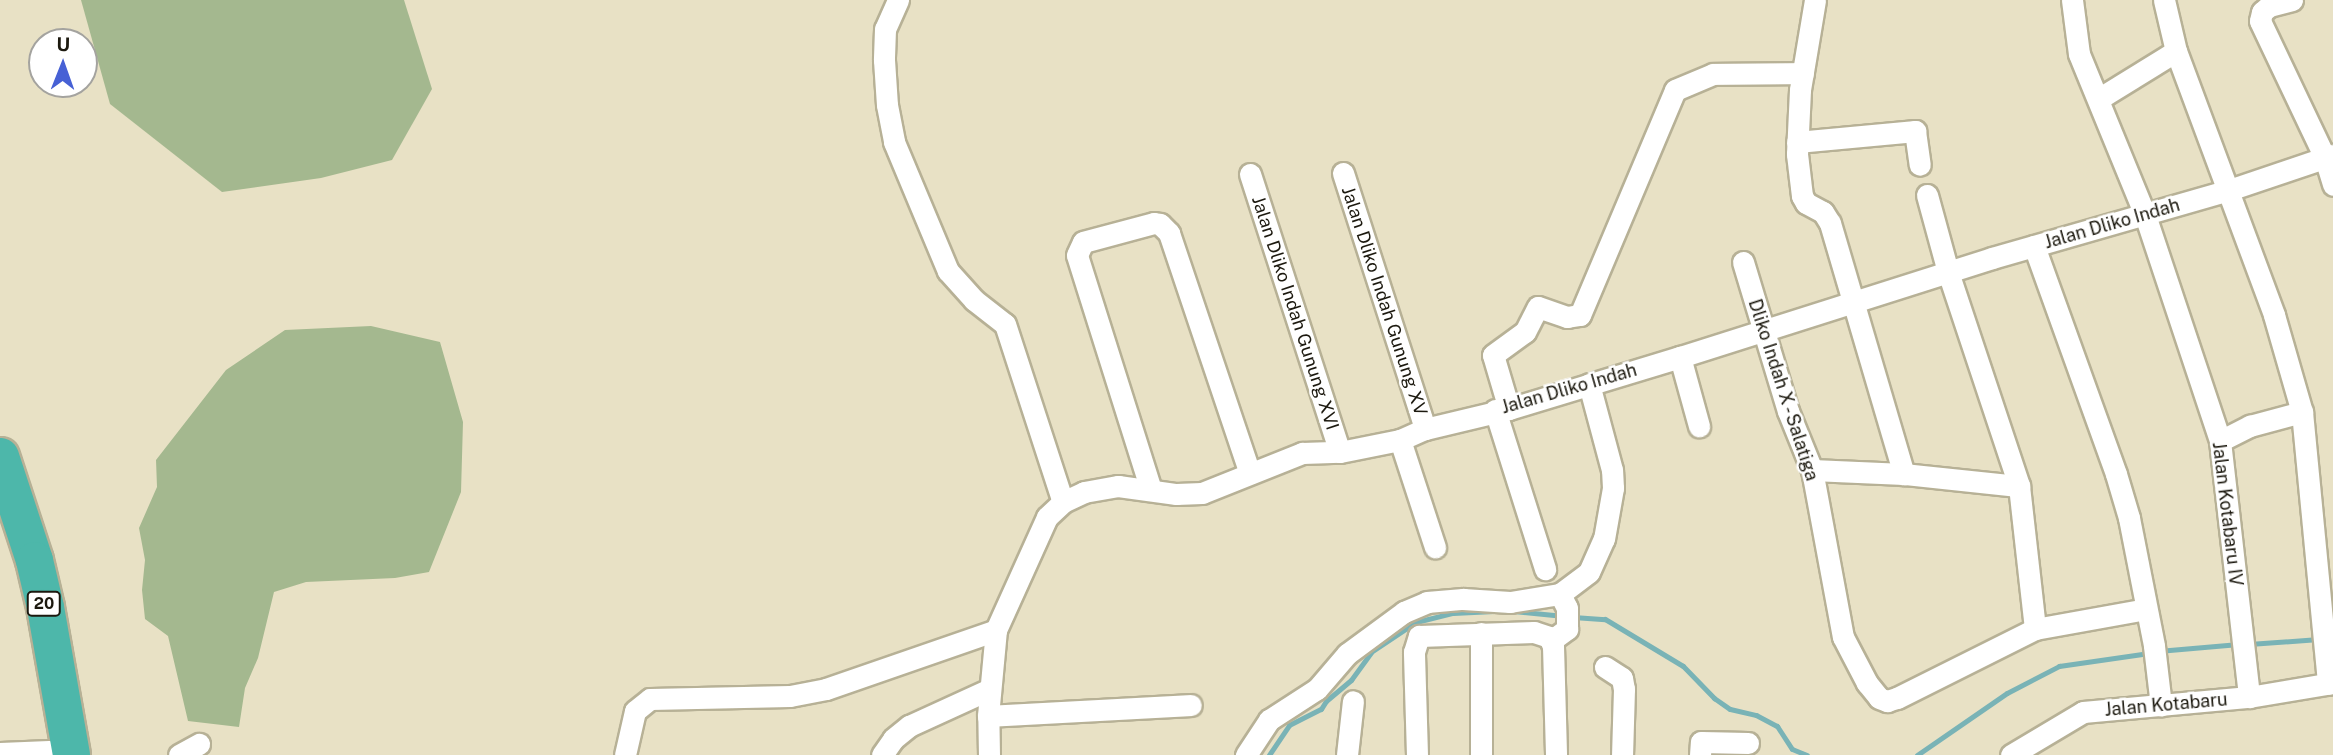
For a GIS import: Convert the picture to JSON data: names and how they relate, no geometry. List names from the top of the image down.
{
  "streets": {
    "highway": ["20"],
    "street": [
      "Jalan Dliko Indah",
      "Jalan Dliko Indah Gunung XV",
      "Jalan Dliko Indah Gunung XVI",
      "Dliko Indah X - Salatiga",
      "Jalan Kotabaru IV",
      "Jalan Kotabaru"
    ]
  },
  "crossings": [
    ["Jalan Dliko Indah", "Jalan Dliko Indah Gunung XV"],
    ["Jalan Dliko Indah", "Jalan Dliko Indah Gunung XVI"],
    ["Jalan Dliko Indah", "Dliko Indah X - Salatiga"],
    ["Jalan Dliko Indah", "Jalan Kotabaru IV"],
    ["Jalan Kotabaru IV", "Jalan Kotabaru"]
  ],
  "north": "top"
}
